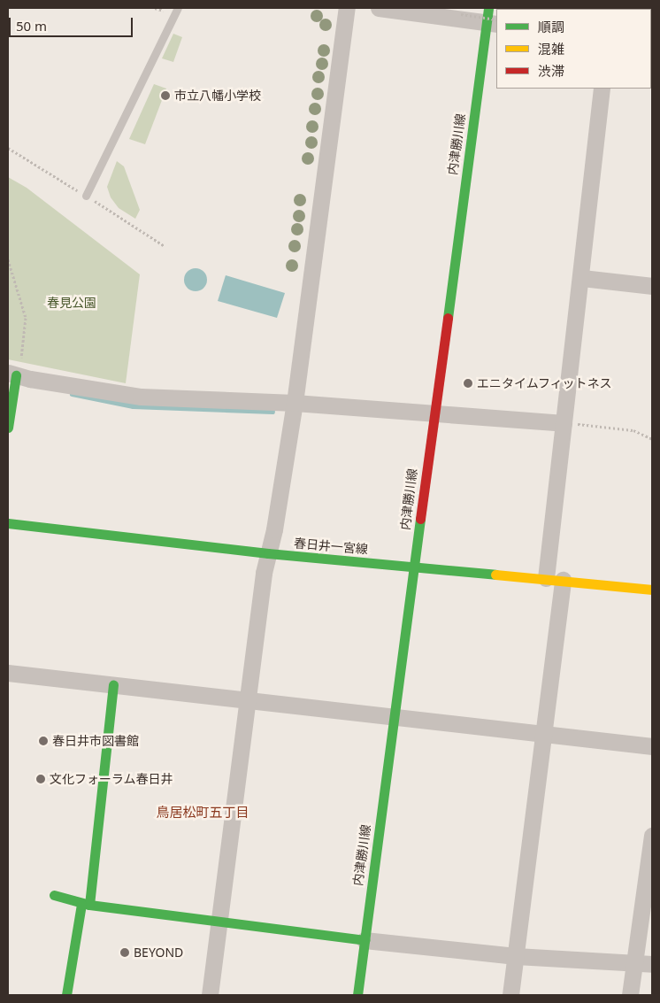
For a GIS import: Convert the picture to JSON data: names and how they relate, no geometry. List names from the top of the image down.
{
  "streets": {
    "main road": ["内津勝川線", "春日井一宮線"]
  },
  "crossings": [
    ["内津勝川線", "春日井一宮線"]
  ],
  "districts": ["鳥居松町五丁目"],
  "parks": ["春見公園"],
  "places": [
    "市立八幡小学校",
    "エニタイムフィットネス",
    "春日井市図書館",
    "文化フォーラム春日井",
    "BEYOND"
  ],
  "legend": ["順調", "混雑", "渋滞"],
  "scale_bar": "50 m"
}
